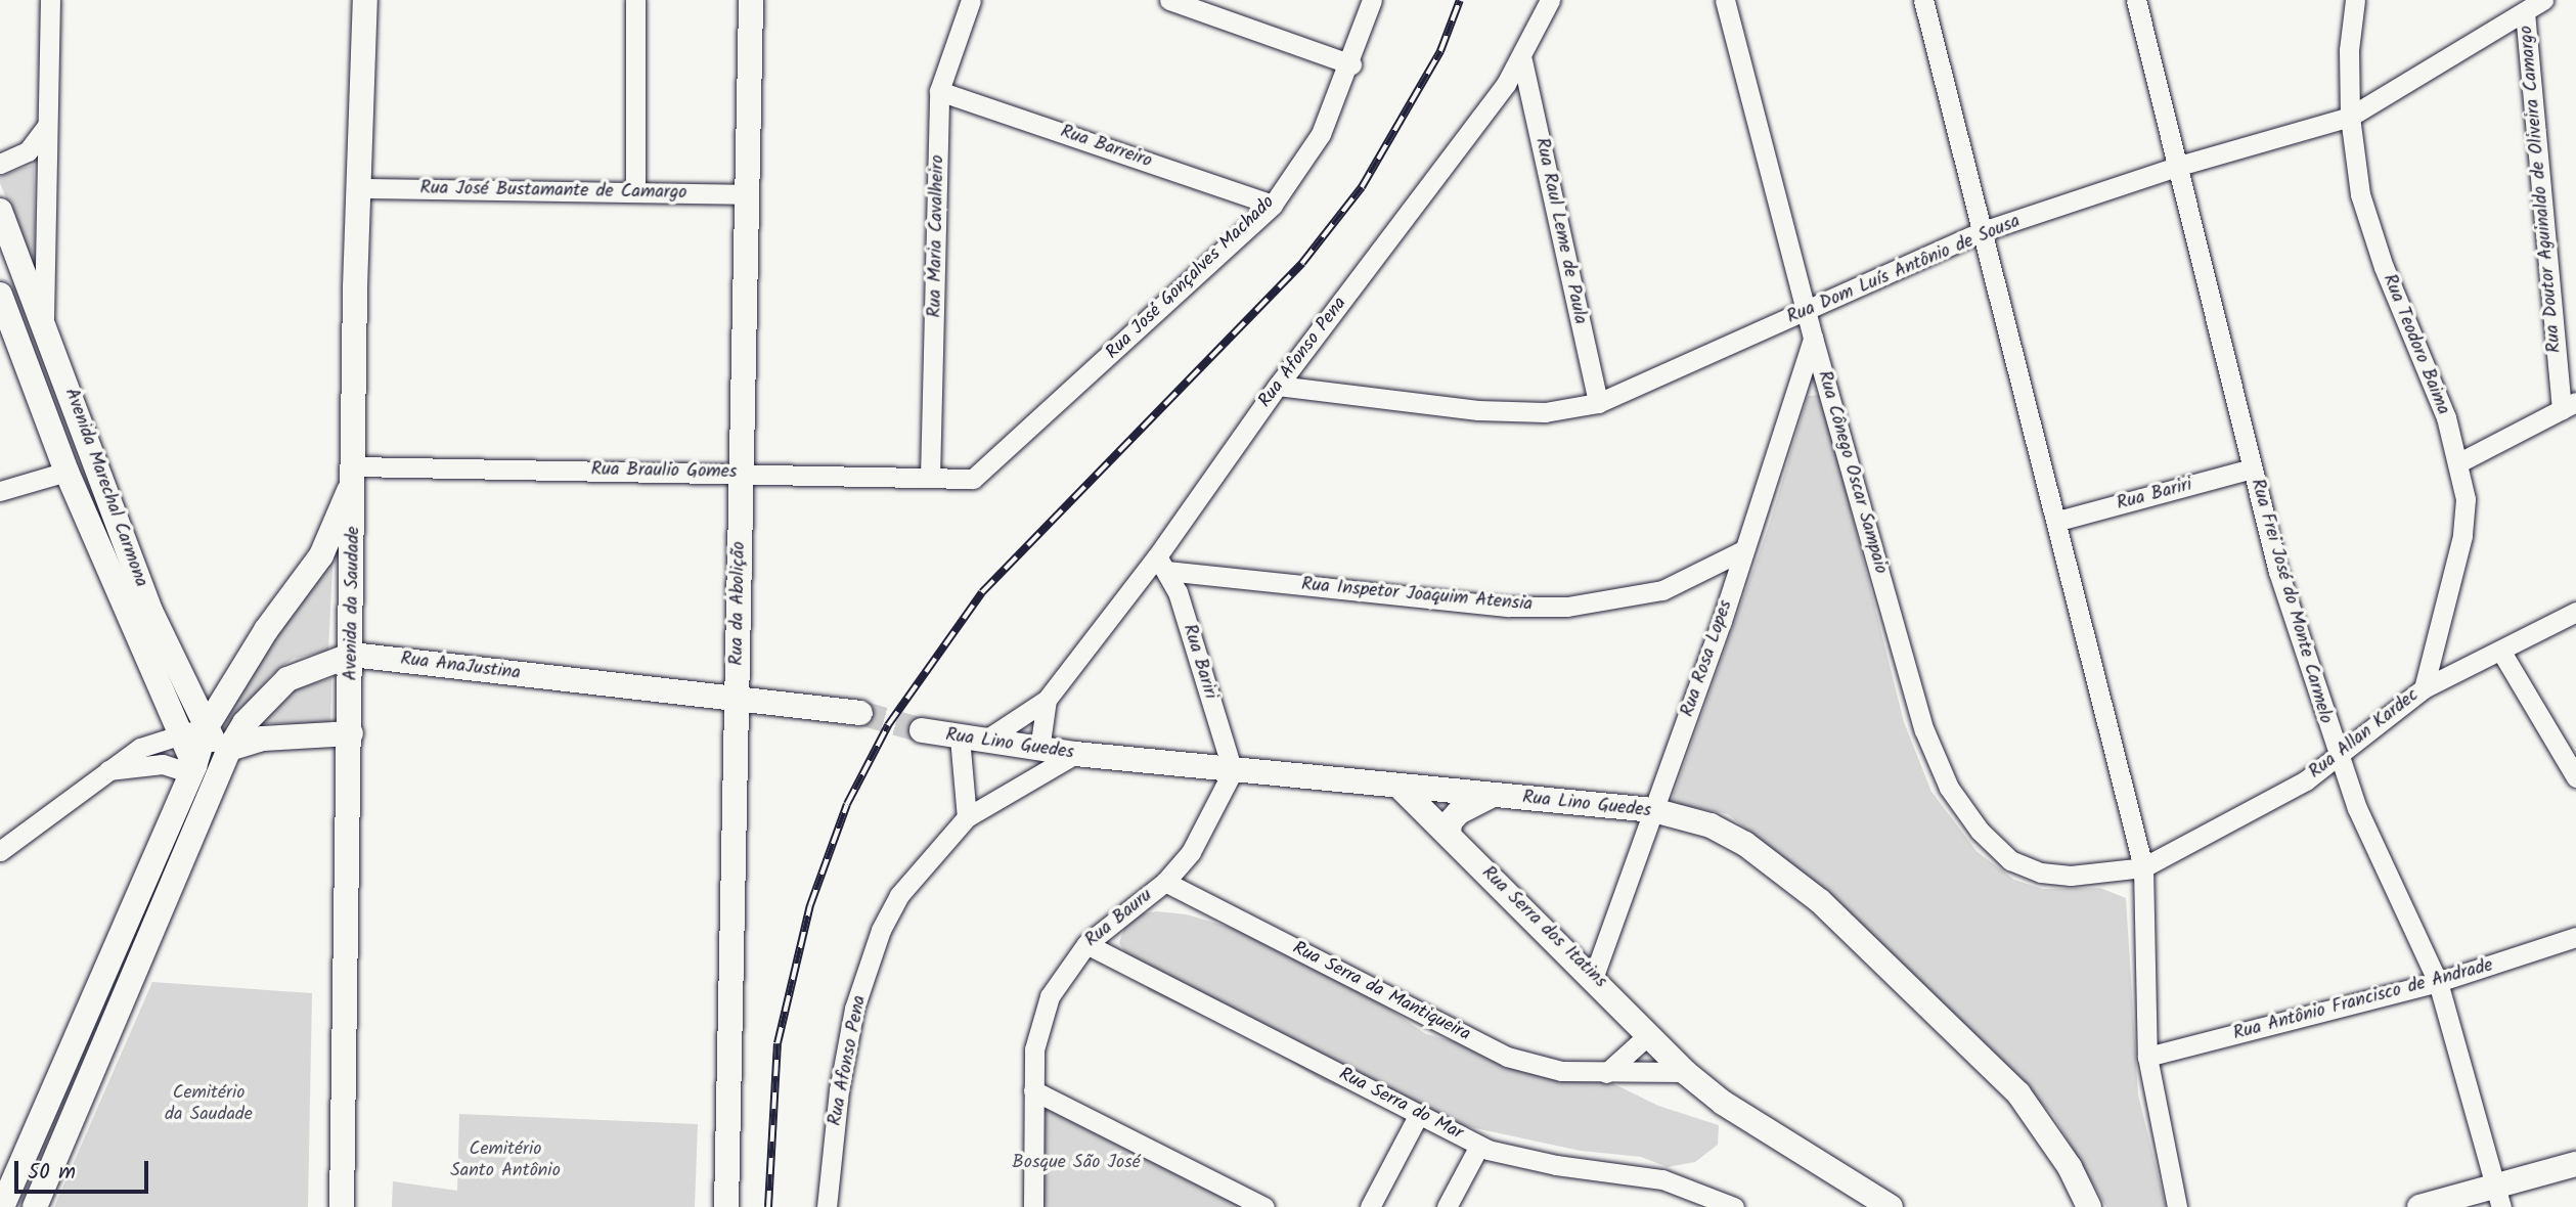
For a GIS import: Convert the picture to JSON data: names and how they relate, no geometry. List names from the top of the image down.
{
  "streets": {
    "main road": [
      "Avenida Marechal Carmona",
      "Avenida da Saudade",
      "Rua da Abolição",
      "Rua AnaJustina",
      "Rua Lino Guedes",
      "Rua Serra dos Itatins"
    ],
    "street": [
      "Rua Barreiro",
      "Rua Doutor Aguinaldo de Oliveira Camargo",
      "Rua José Bustamante de Camargo",
      "Rua Raul Leme de Paula",
      "Rua Maria Cavalheiro",
      "Rua Dom Luís Antônio de Sousa",
      "Rua José Gonçalves Machado",
      "Rua Teodoro Baima",
      "Rua Afonso Pena",
      "Rua Braulio Gomes",
      "Rua Cônego Oscar Sampaio",
      "Rua Bariri",
      "Rua Inspetor Joaquim Atensia",
      "Rua Frei José do Monte Carmelo",
      "Rua Rosa Lopes",
      "Rua Allan Kardec",
      "Rua Bauru",
      "Rua Serra da Mantiqueira",
      "Rua Antônio Francisco de Andrade",
      "Rua Serra do Mar"
    ]
  },
  "crossings": [
    ["Rua Barreiro", "Rua Maria Cavalheiro"],
    ["Rua Barreiro", "Rua José Gonçalves Machado"],
    ["Rua Doutor Aguinaldo de Oliveira Camargo", "Rua Dom Luís Antônio de Sousa"],
    ["Rua José Bustamante de Camargo", "Avenida da Saudade"],
    ["Rua José Bustamante de Camargo", "Rua da Abolição"],
    ["Rua Raul Leme de Paula", "Rua Dom Luís Antônio de Sousa"],
    ["Rua Raul Leme de Paula", "Rua Afonso Pena"],
    ["Rua Maria Cavalheiro", "Rua Braulio Gomes"],
    ["Rua Dom Luís Antônio de Sousa", "Rua Teodoro Baima"],
    ["Rua Dom Luís Antônio de Sousa", "Rua Afonso Pena"],
    ["Rua Dom Luís Antônio de Sousa", "Rua Cônego Oscar Sampaio"],
    ["Rua Dom Luís Antônio de Sousa", "Rua Frei José do Monte Carmelo"],
    ["Rua José Gonçalves Machado", "Rua Braulio Gomes"],
    ["Rua Teodoro Baima", "Rua Allan Kardec"],
    ["Rua Afonso Pena", "Rua Bariri"],
    ["Rua Afonso Pena", "Rua Inspetor Joaquim Atensia"],
    ["Rua Afonso Pena", "Rua Lino Guedes"],
    ["Rua Braulio Gomes", "Avenida da Saudade"],
    ["Rua Braulio Gomes", "Rua da Abolição"],
    ["Rua Cônego Oscar Sampaio", "Rua Rosa Lopes"],
    ["Rua Cônego Oscar Sampaio", "Rua Allan Kardec"],
    ["Avenida Marechal Carmona", "Rua AnaJustina"],
    ["Rua Bariri", "Rua Inspetor Joaquim Atensia"],
    ["Rua Bariri", "Rua Frei José do Monte Carmelo"],
    ["Rua Bariri", "Rua Lino Guedes"],
    ["Rua Bariri", "Rua Bauru"],
    ["Rua Inspetor Joaquim Atensia", "Rua Rosa Lopes"],
    ["Rua Frei José do Monte Carmelo", "Rua Allan Kardec"],
    ["Rua Frei José do Monte Carmelo", "Rua Antônio Francisco de Andrade"],
    ["Avenida da Saudade", "Rua AnaJustina"],
    ["Rua da Abolição", "Rua AnaJustina"],
    ["Rua Rosa Lopes", "Rua Lino Guedes"],
    ["Rua Rosa Lopes", "Rua Serra dos Itatins"],
    ["Rua Lino Guedes", "Rua Bauru"],
    ["Rua Lino Guedes", "Rua Serra dos Itatins"],
    ["Rua Bauru", "Rua Serra da Mantiqueira"],
    ["Rua Bauru", "Rua Serra do Mar"],
    ["Rua Serra dos Itatins", "Rua Serra da Mantiqueira"]
  ],
  "parks": ["Cemitério da Saudade", "Cemitério Santo Antônio", "Bosque São José"],
  "scale_bar": "50 m"
}
